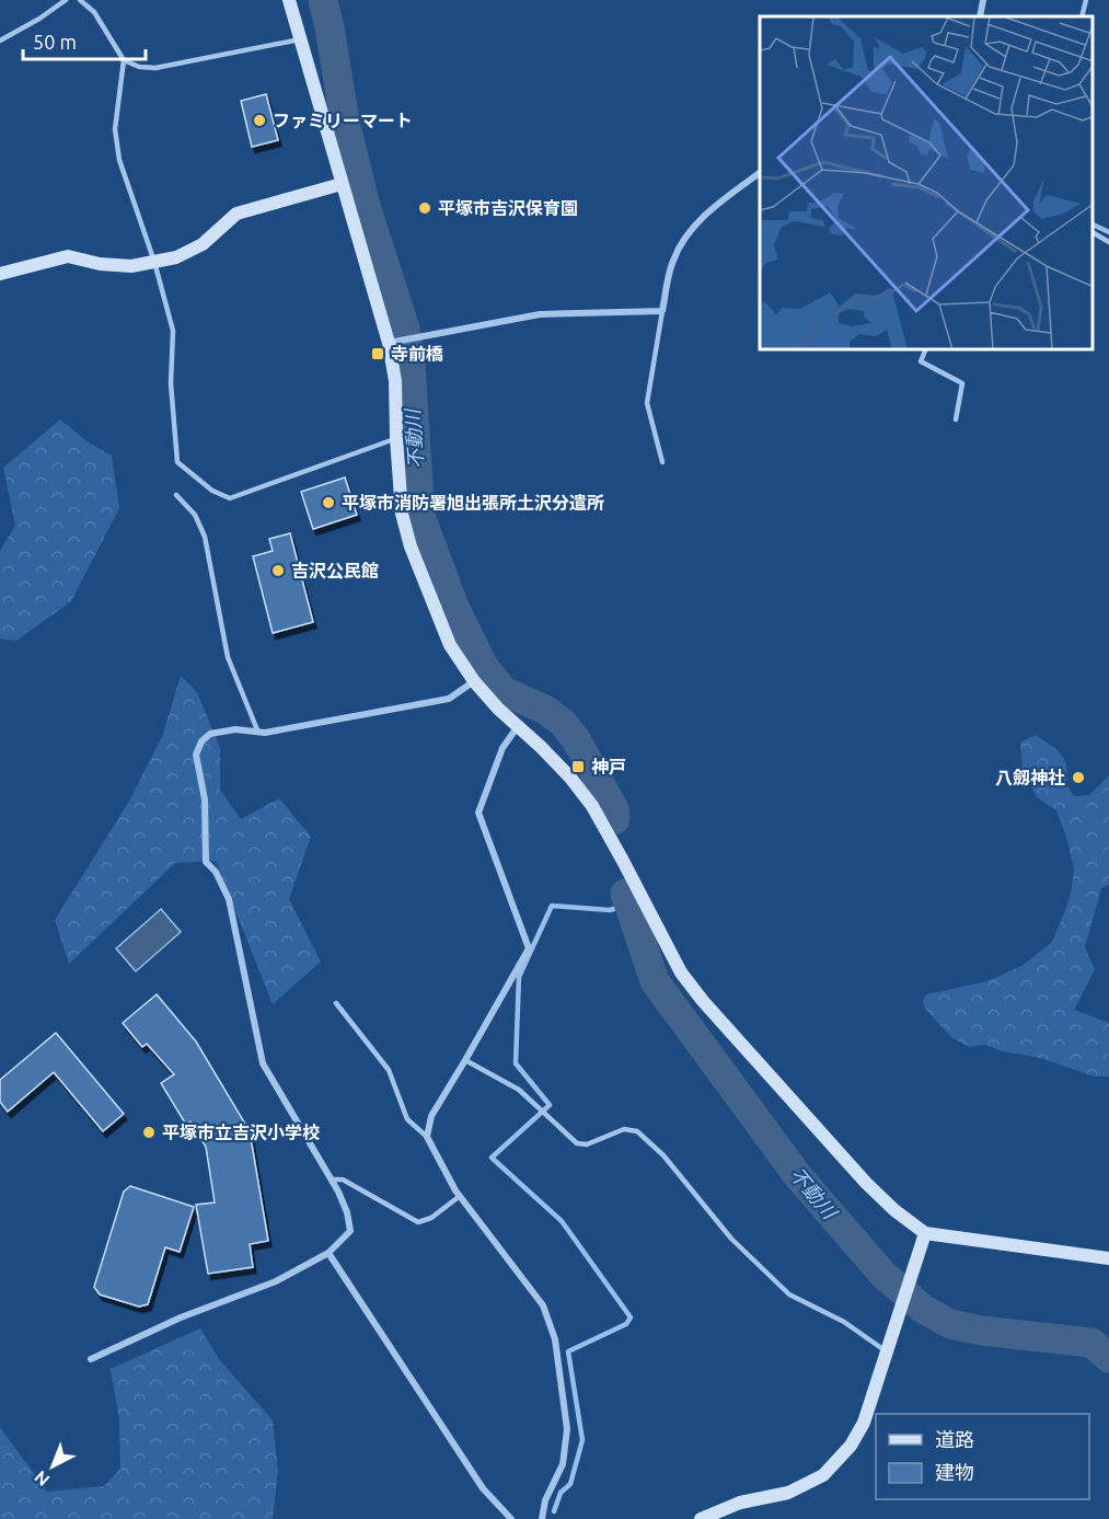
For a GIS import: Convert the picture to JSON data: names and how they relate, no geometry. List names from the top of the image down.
{
  "water": ["不動川"],
  "places": {
    "other": [
      "ファミリーマート",
      "平塚市吉沢保育園",
      "平塚市消防署旭出張所土沢分遣所",
      "吉沢公民館",
      "八劔神社",
      "平塚市立吉沢小学校"
    ],
    "transit": ["寺前橋", "神戸"]
  },
  "legend": ["道路", "建物"],
  "scale_bar": "50 m",
  "north": "bottom left"
}
